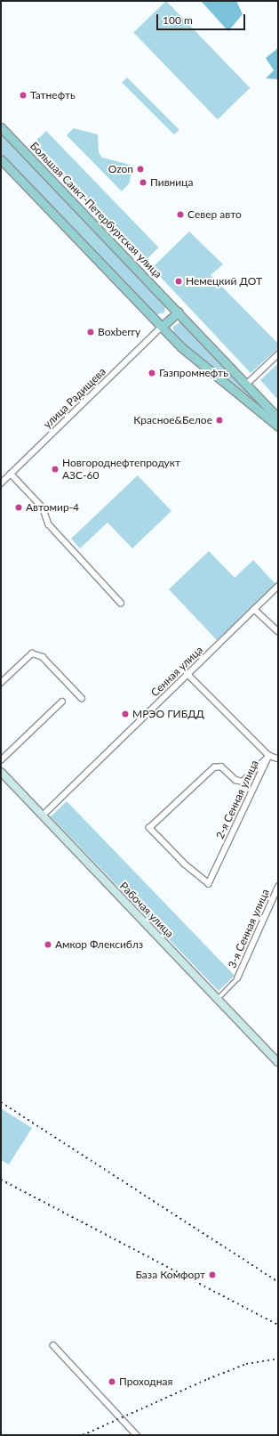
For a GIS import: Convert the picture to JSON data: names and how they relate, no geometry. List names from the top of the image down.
{
  "streets": {
    "main road": ["Большая Санкт-Петербургская улица", "Рабочая улица"],
    "street": [
      "улица Радищева",
      "Сенная улица",
      "2-я Сенная улица",
      "3-я Сенная улица"
    ]
  },
  "crossings": [
    ["Сенная улица", "Рабочая улица"]
  ],
  "places": [
    "Татнефть",
    "Ozon",
    "Пивница",
    "Север авто",
    "Немецкий ДОТ",
    "Boxberry",
    "Газпромнефть",
    "Красное&Белое",
    "Новгороднефтепродукт АЗС-60",
    "Автомир-4",
    "МРЭО ГИБДД",
    "Амкор Флексиблз",
    "База Комфорт",
    "Проходная"
  ],
  "scale_bar": "100 m"
}
